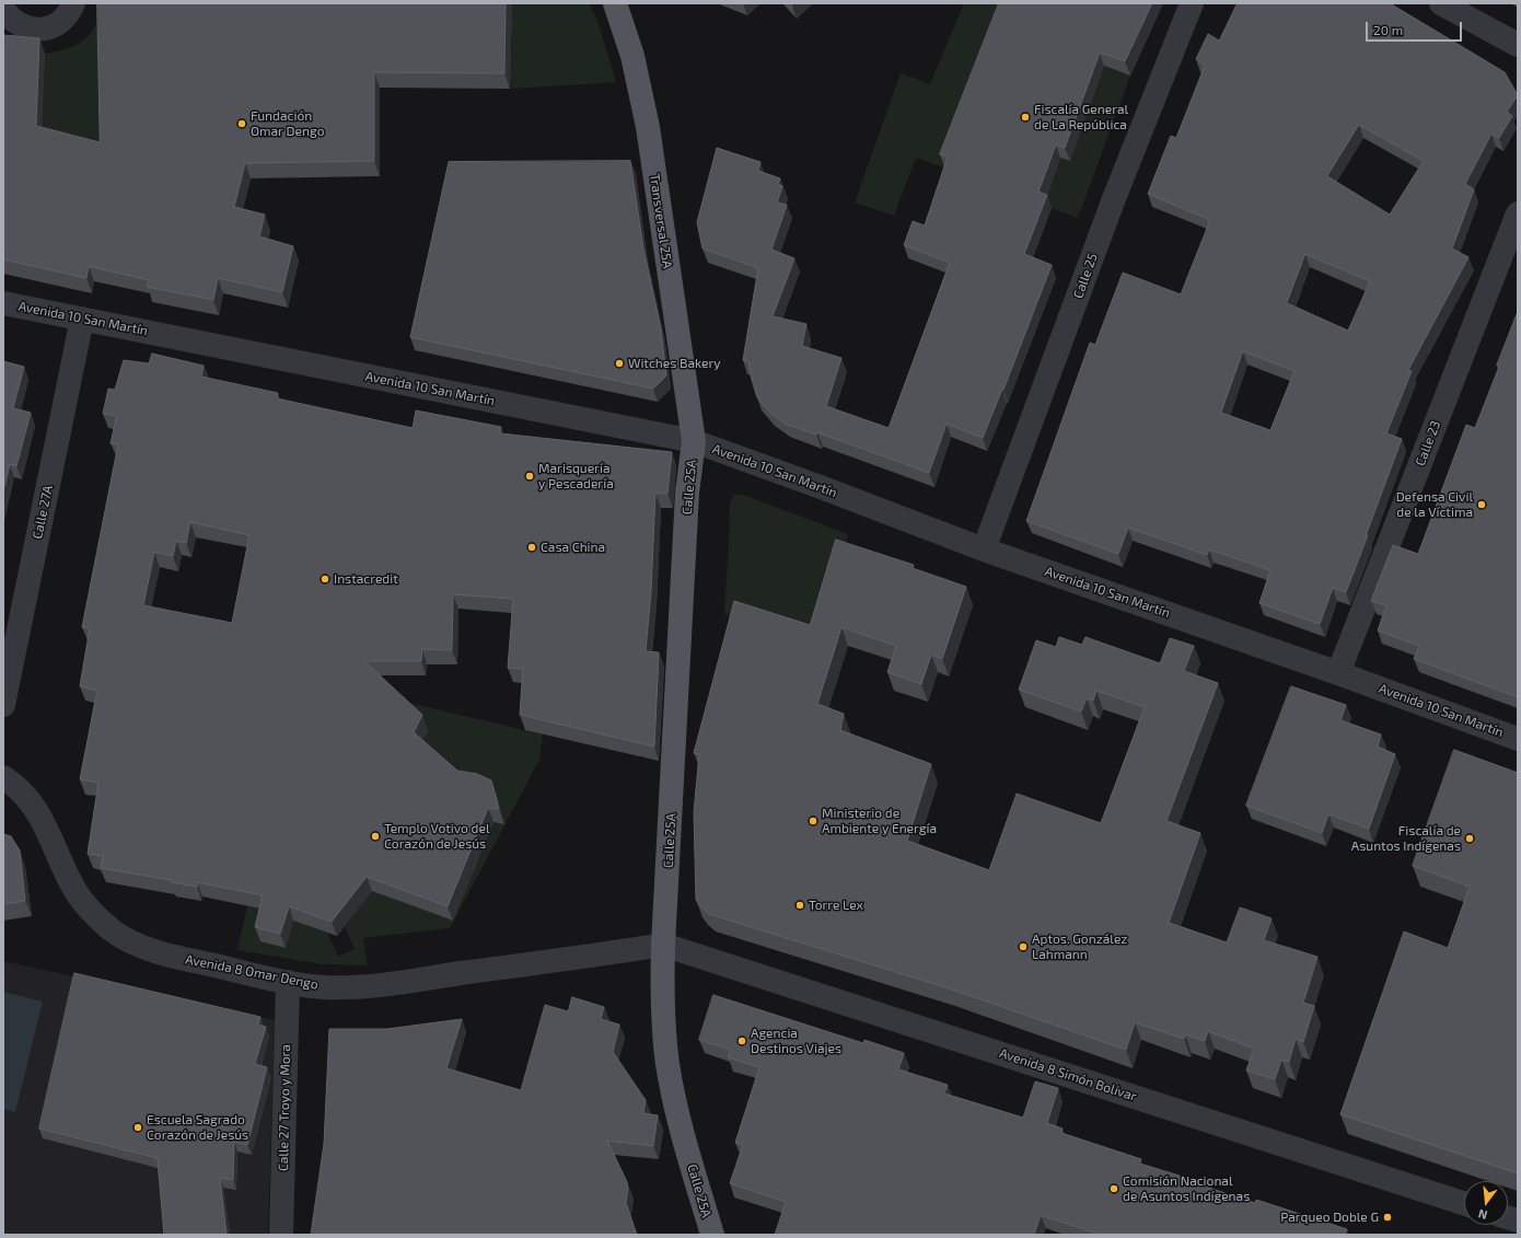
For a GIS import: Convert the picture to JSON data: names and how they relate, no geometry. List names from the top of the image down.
{
  "streets": {
    "main road": ["Transversal 25A", "Calle 25A"],
    "street": [
      "Calle 25",
      "Avenida 10 San Martín",
      "Calle 23",
      "Calle 27A",
      "Avenida 8 Omar Dengo",
      "Avenida 8 Simón Bolívar",
      "Calle 27 Troyo y Mora"
    ]
  },
  "crossings": [
    ["Transversal 25A", "Avenida 10 San Martín"],
    ["Transversal 25A", "Calle 25A"],
    ["Calle 25", "Avenida 10 San Martín"],
    ["Avenida 10 San Martín", "Calle 23"],
    ["Avenida 10 San Martín", "Calle 25A"],
    ["Avenida 10 San Martín", "Calle 27A"],
    ["Calle 25A", "Avenida 8 Omar Dengo"],
    ["Calle 25A", "Avenida 8 Simón Bolívar"],
    ["Avenida 8 Omar Dengo", "Avenida 8 Simón Bolívar"],
    ["Avenida 8 Omar Dengo", "Calle 27 Troyo y Mora"]
  ],
  "places": [
    "Fiscalía General de La República",
    "Fundación Omar Dengo",
    "Witches Bakery",
    "Marisquería y Pescadería",
    "Defensa Civil de la Víctima",
    "Casa China",
    "Instacredit",
    "Ministerio de Ambiente y Energía",
    "Templo Votivo del Corazón de Jesús",
    "Fiscalía de Asuntos Indígenas",
    "Torre Lex",
    "Aptos. González Lahmann",
    "Agencia Destinos Viajes",
    "Escuela Sagrado Corazón de Jesús",
    "Comisión Nacional de Asuntos Indígenas",
    "Parqueo Doble G"
  ],
  "scale_bar": "20 m",
  "north": "bottom"
}
